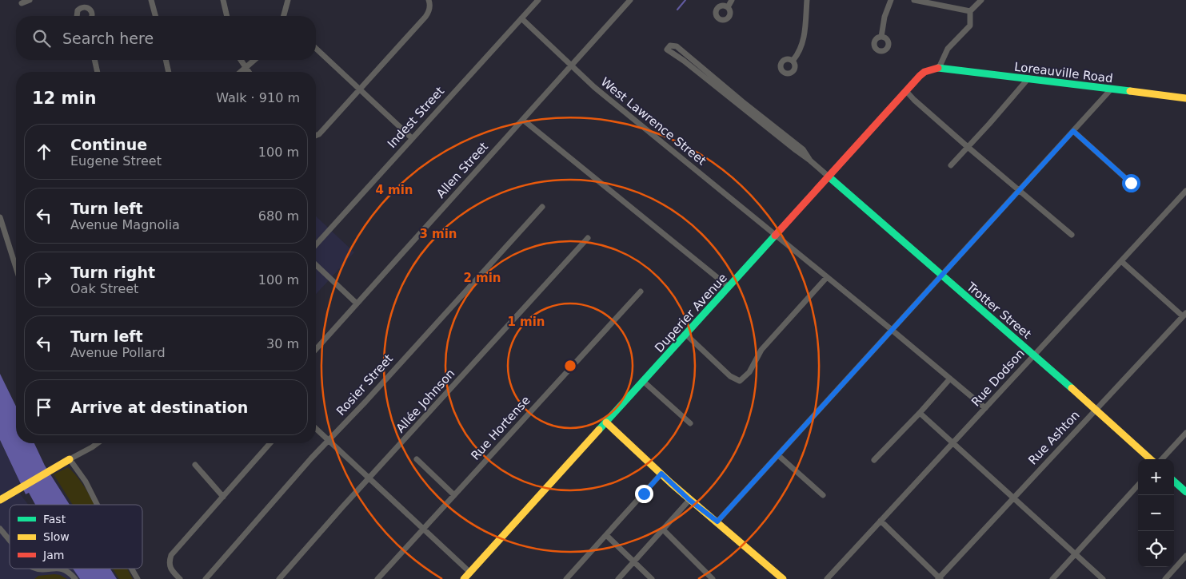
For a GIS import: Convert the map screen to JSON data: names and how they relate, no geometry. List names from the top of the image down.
{
  "streets": {
    "main road": ["Loreauville Road", "Trotter Street", "Duperier Avenue"],
    "street": [
      "Indest Street",
      "West Lawrence Street",
      "Allen Street",
      "Rue Dodson",
      "Rosier Street",
      "Allée Johnson",
      "Rue Hortense",
      "Rue Ashton"
    ]
  },
  "crossings": [
    ["Loreauville Road", "Duperier Avenue"],
    ["Indest Street", "West Lawrence Street"],
    ["West Lawrence Street", "Allen Street"],
    ["West Lawrence Street", "Duperier Avenue"],
    ["West Lawrence Street", "Rue Dodson"],
    ["Trotter Street", "Duperier Avenue"],
    ["Trotter Street", "Rue Dodson"],
    ["Trotter Street", "Rue Ashton"]
  ],
  "legend": ["Fast", "Slow", "Jam"],
  "page": {
    "search": "Search here",
    "heading": ["12 min", "Walk · 910 m"],
    "list": [
      ["Continue", "Eugene Street", "100 m"],
      ["Turn left", "Avenue Magnolia", "680 m"],
      ["Turn right", "Oak Street", "100 m"],
      ["Turn left", "Avenue Pollard", "30 m"],
      "Arrive at destination"
    ],
    "map_buttons": ["+", "−"]
  },
  "rings": [
    "4 min",
    "3 min",
    "2 min",
    "1 min"
  ]
}
